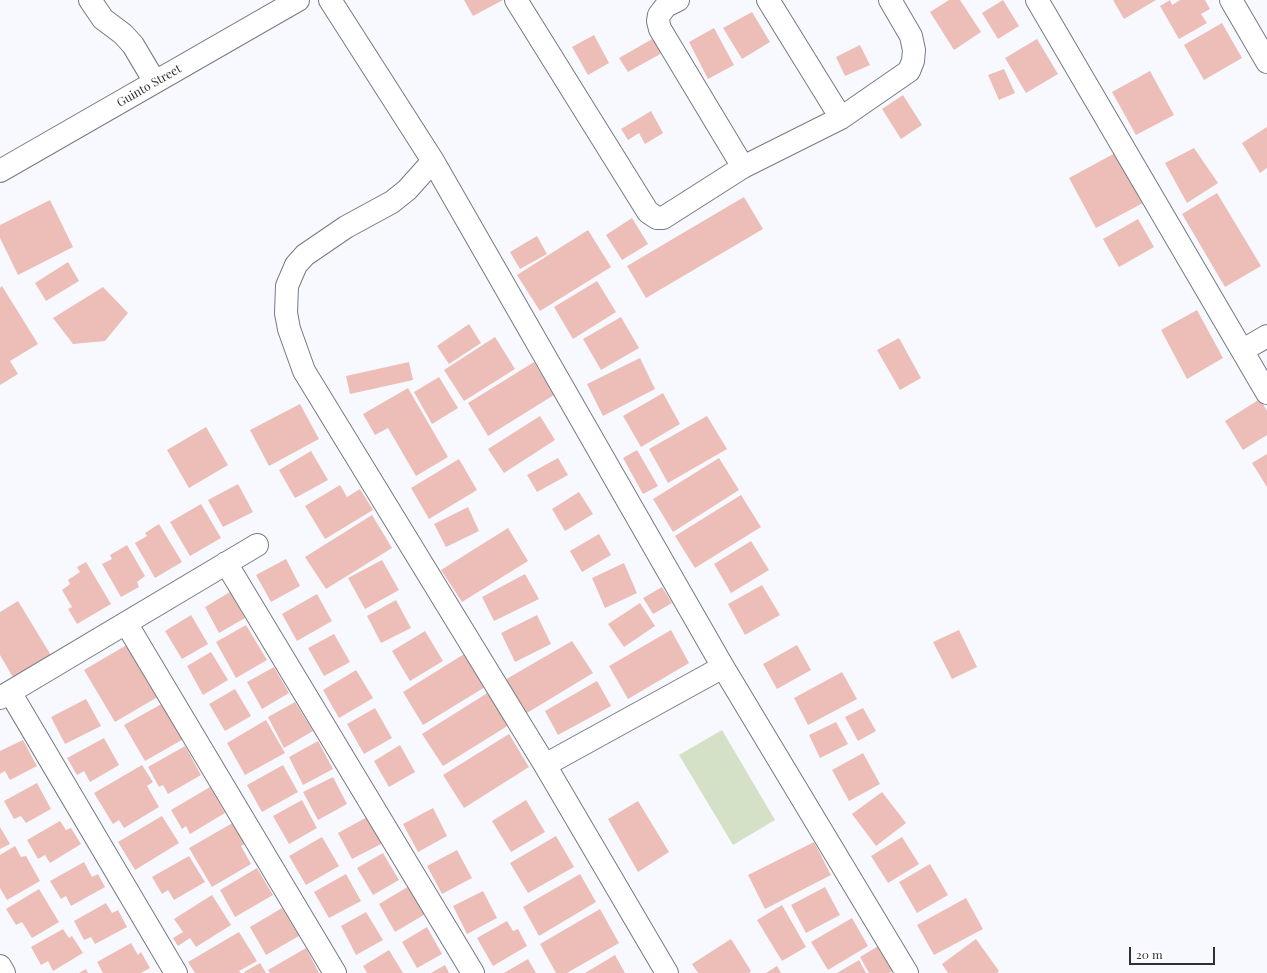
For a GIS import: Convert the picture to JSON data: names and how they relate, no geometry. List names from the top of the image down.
{
  "streets": {
    "street": ["Guinto Street"]
  },
  "scale_bar": "20 m"
}
